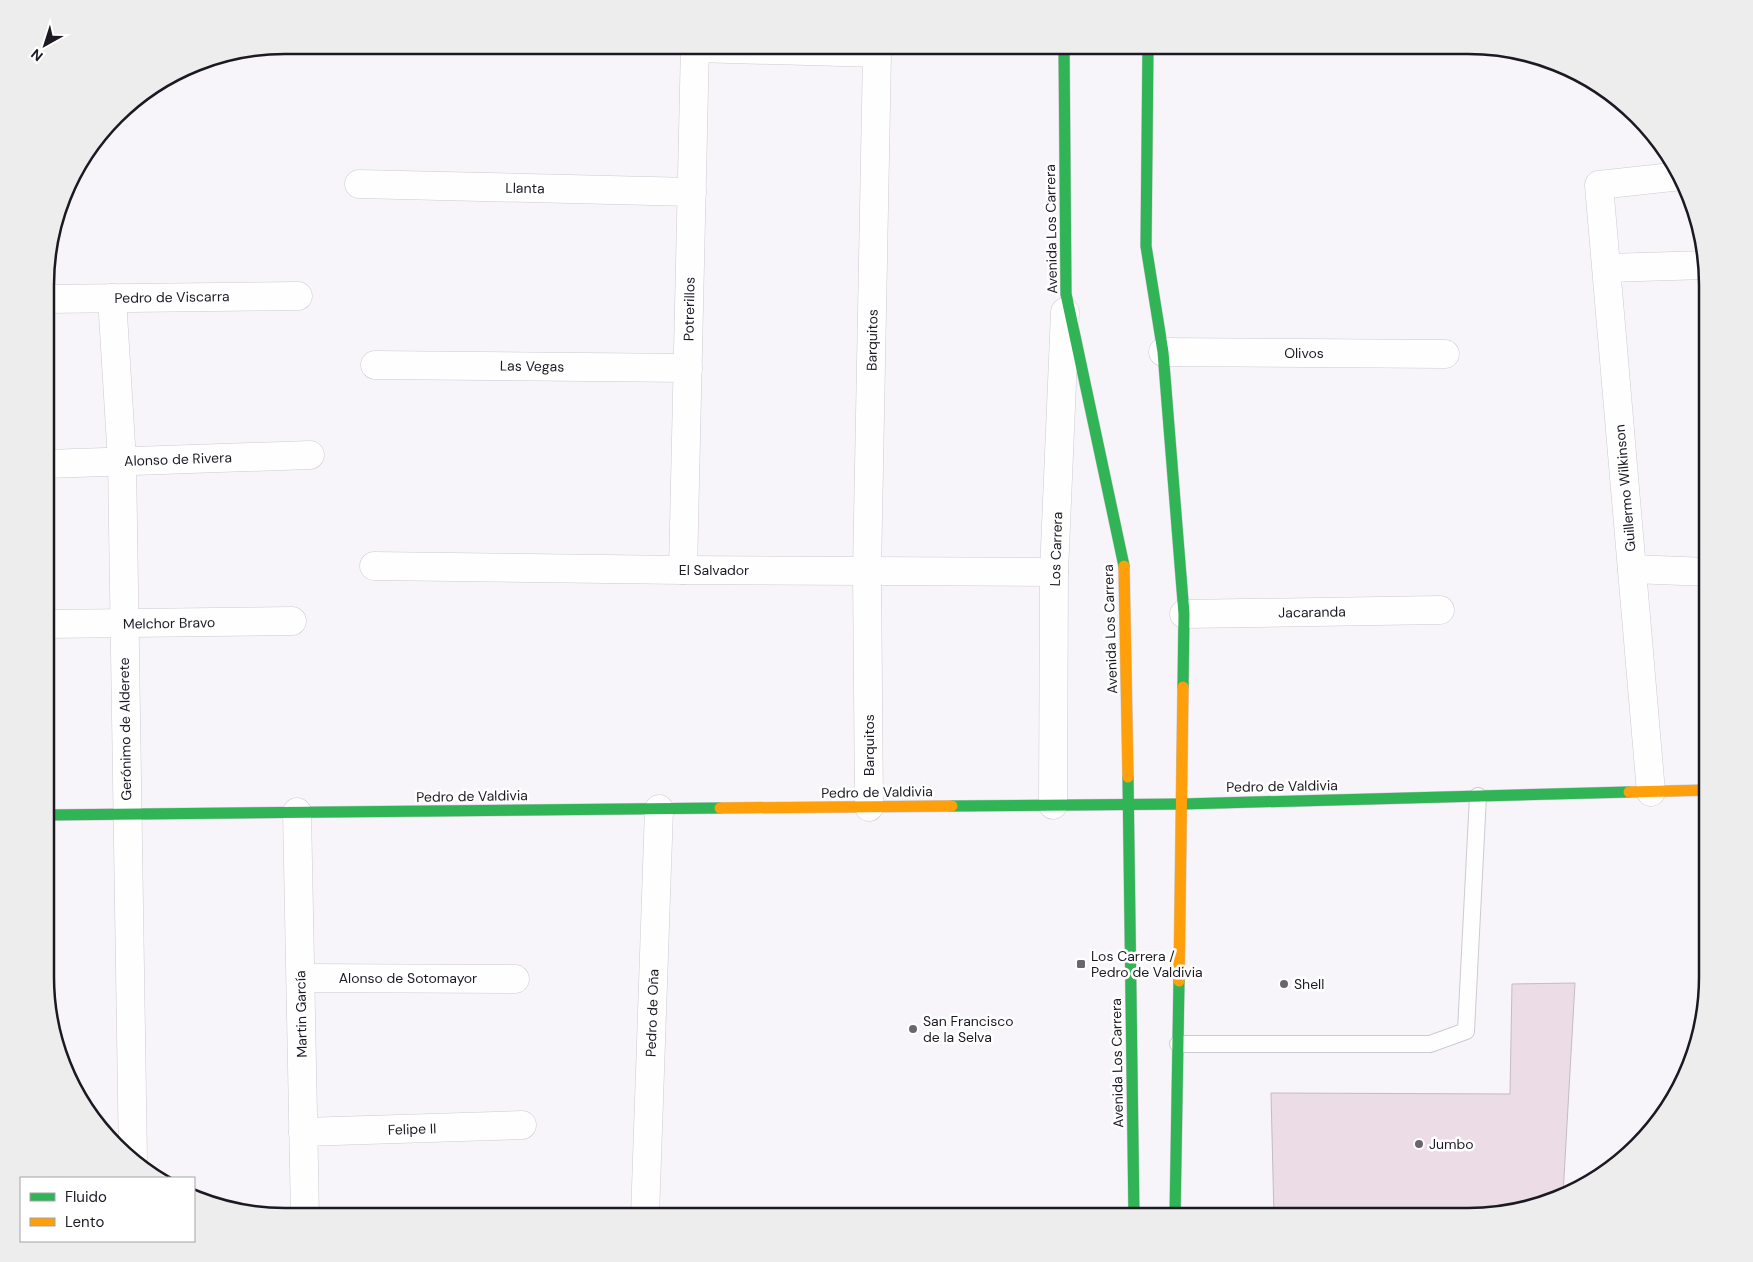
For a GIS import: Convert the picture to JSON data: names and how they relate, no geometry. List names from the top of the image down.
{
  "streets": {
    "main road": ["Avenida Los Carrera", "Pedro de Valdivia"],
    "street": [
      "Llanta",
      "Pedro de Viscarra",
      "Potrerillos",
      "Barquitos",
      "Olivos",
      "Las Vegas",
      "Alonso de Rivera",
      "Guillermo Wilkinson",
      "Los Carrera",
      "El Salvador",
      "Jacaranda",
      "Melchor Bravo",
      "Gerónimo de Alderete",
      "Alonso de Sotomayor",
      "Pedro de Oña",
      "Martin García",
      "Felipe II"
    ]
  },
  "crossings": [
    ["Llanta", "Potrerillos"],
    ["Avenida Los Carrera", "Los Carrera"],
    ["Avenida Los Carrera", "Pedro de Valdivia"],
    ["Pedro de Viscarra", "Gerónimo de Alderete"],
    ["Potrerillos", "Las Vegas"],
    ["Potrerillos", "El Salvador"],
    ["Barquitos", "El Salvador"],
    ["Barquitos", "Pedro de Valdivia"],
    ["Alonso de Rivera", "Gerónimo de Alderete"],
    ["Guillermo Wilkinson", "Pedro de Valdivia"],
    ["Los Carrera", "El Salvador"],
    ["Los Carrera", "Pedro de Valdivia"],
    ["Melchor Bravo", "Gerónimo de Alderete"],
    ["Gerónimo de Alderete", "Pedro de Valdivia"],
    ["Pedro de Valdivia", "Pedro de Oña"],
    ["Pedro de Valdivia", "Martin García"],
    ["Alonso de Sotomayor", "Martin García"],
    ["Martin García", "Felipe II"]
  ],
  "places": {
    "transit": ["Los Carrera / Pedro de Valdivia"],
    "other": ["Shell", "San Francisco de la Selva", "Jumbo"]
  },
  "legend": ["Fluido", "Lento"],
  "north": "bottom left"
}
